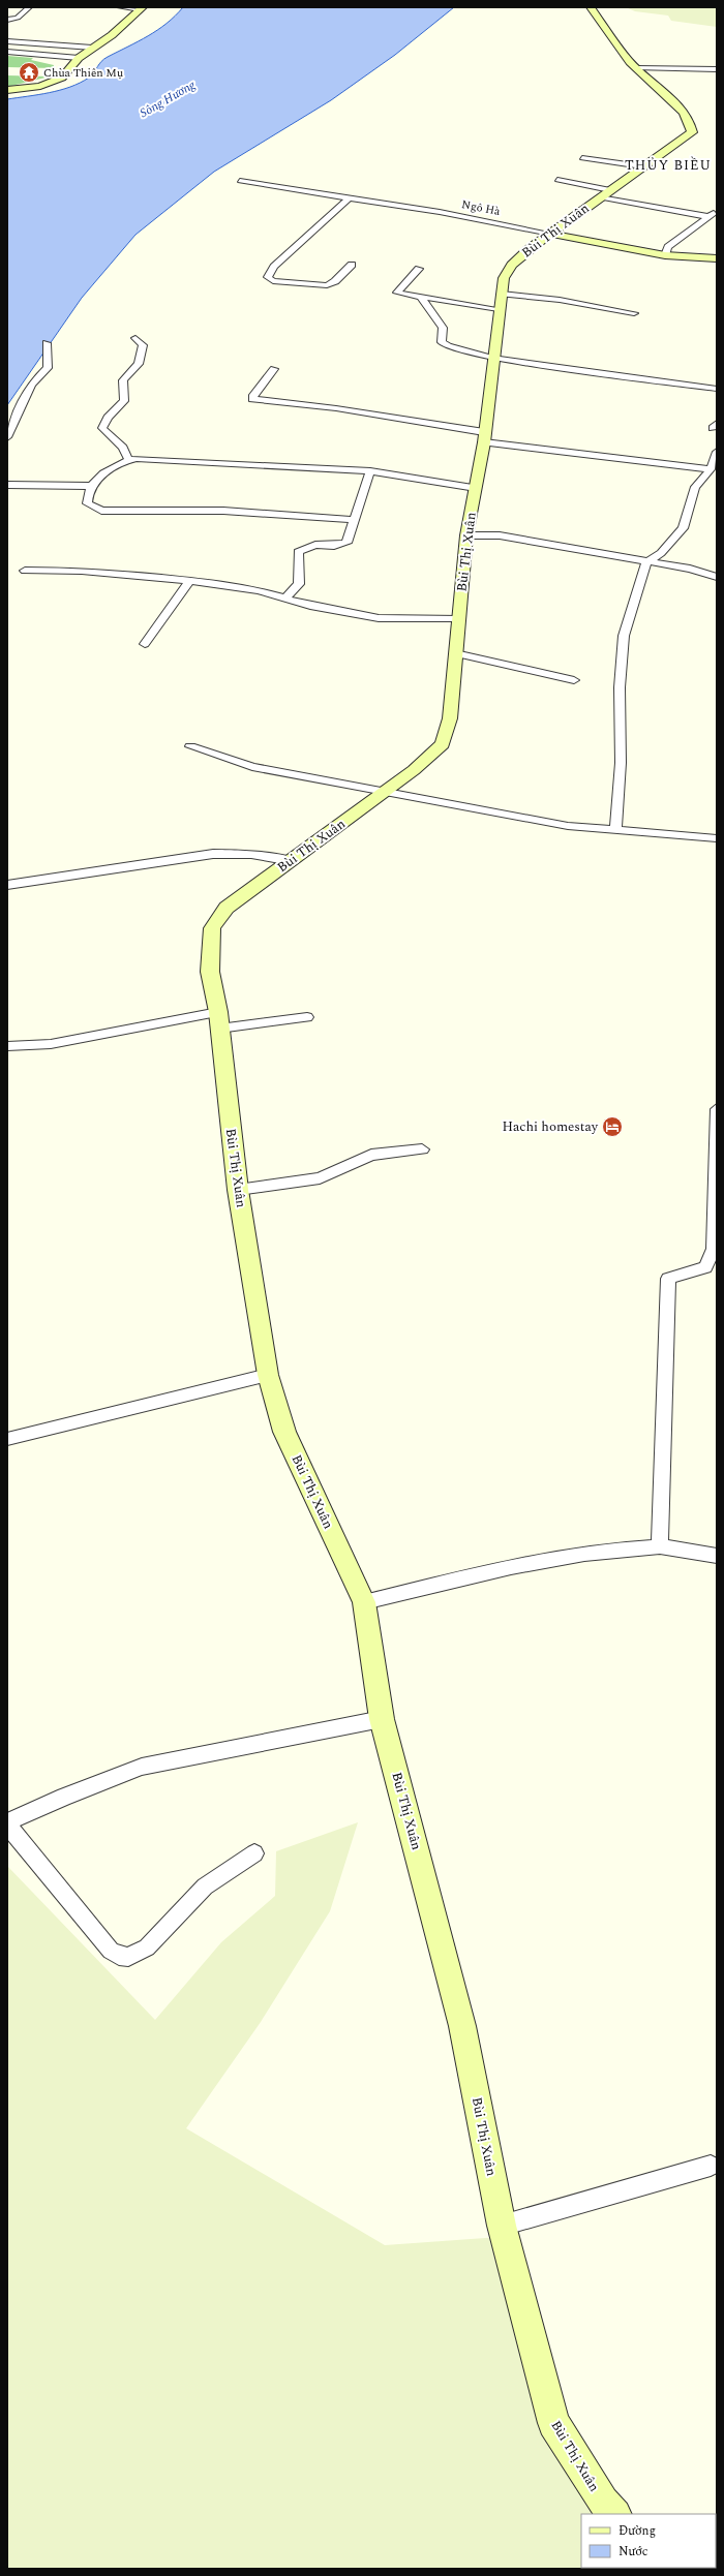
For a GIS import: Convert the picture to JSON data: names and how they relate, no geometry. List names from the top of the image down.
{
  "streets": {
    "street": ["Ngô Hà", "Bùi Thị Xuân"]
  },
  "crossings": [
    ["Ngô Hà", "Bùi Thị Xuân"]
  ],
  "districts": ["THỦY BIỀU"],
  "water": ["Sông Hương"],
  "places": {
    "temple": ["Chùa Thiên Mụ"],
    "hotel": ["Hachi homestay"]
  },
  "legend": ["Đường", "Nước"]
}
